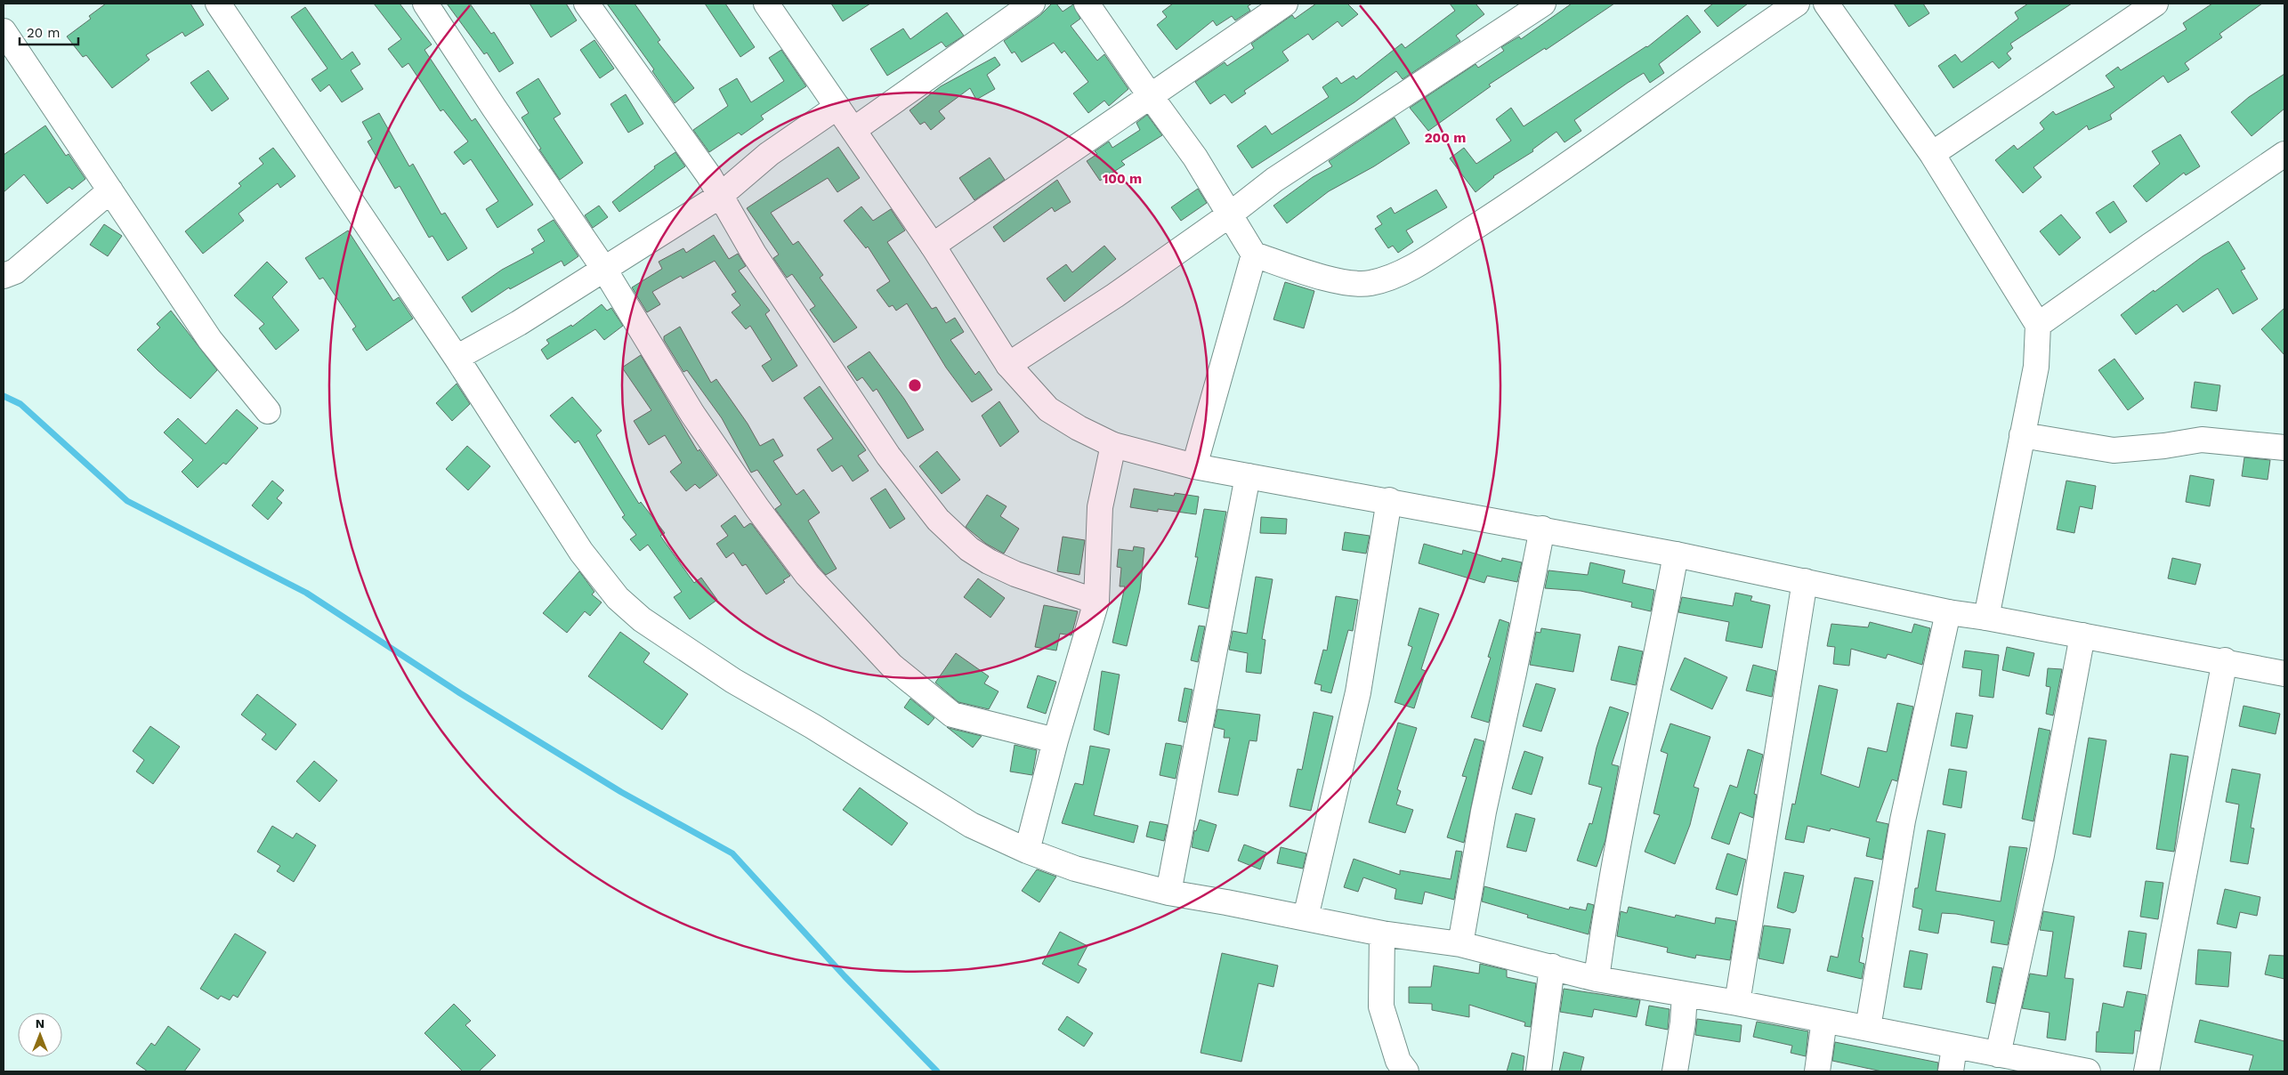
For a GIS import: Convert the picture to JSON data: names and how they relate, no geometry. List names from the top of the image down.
{
  "scale_bar": "20 m",
  "north": "top",
  "rings": ["200 m", "100 m"]
}
